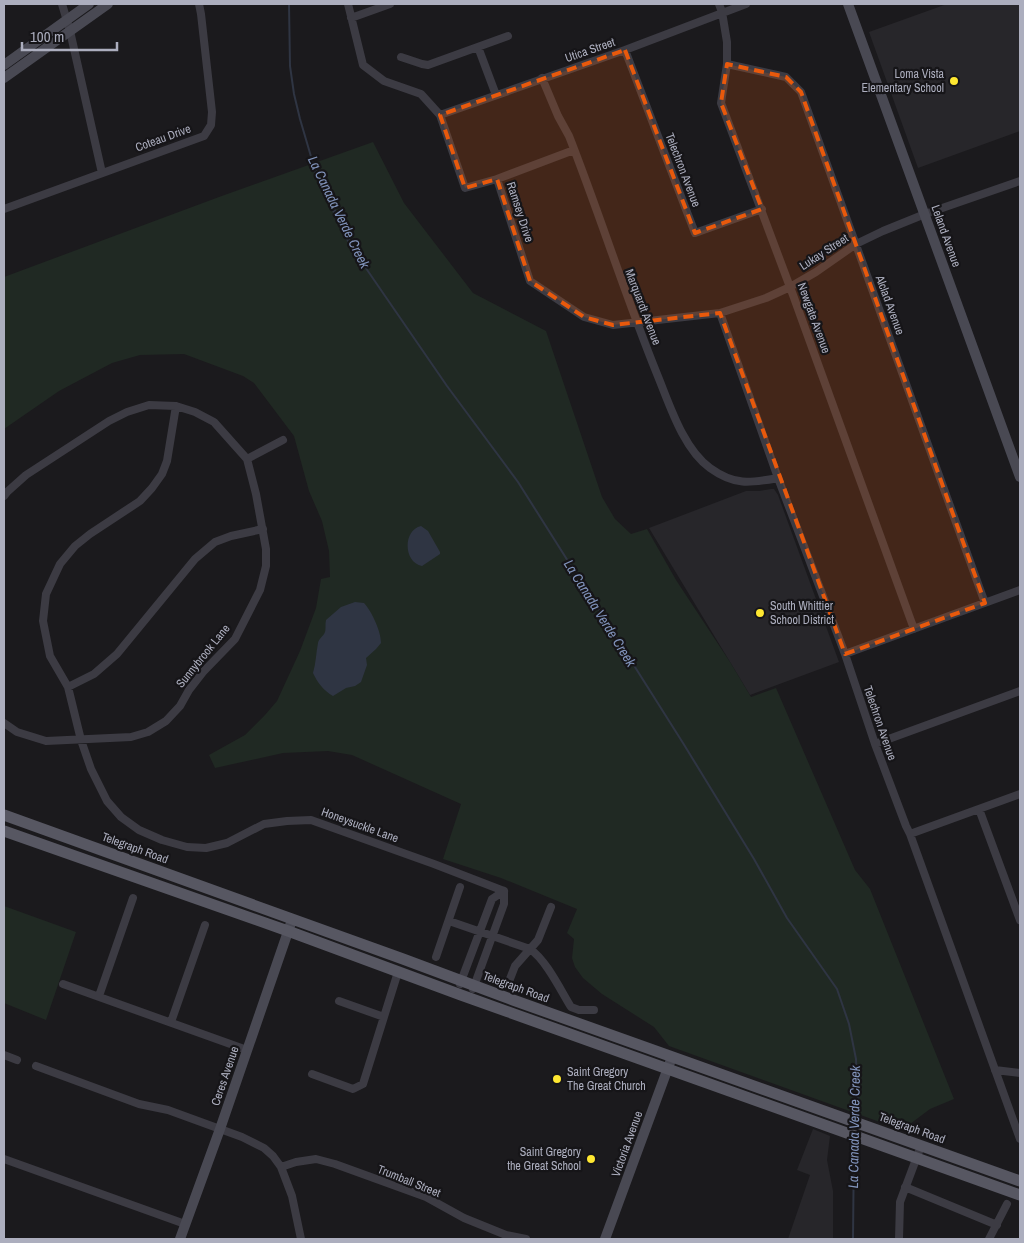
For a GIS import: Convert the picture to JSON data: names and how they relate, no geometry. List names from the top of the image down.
{
  "streets": {
    "main road": ["Telegraph Road"],
    "street": [
      "Utica Street",
      "Coteau Drive",
      "Telechron Avenue",
      "Ramsey Drive",
      "Leland Avenue",
      "Lukay Street",
      "Alclad Avenue",
      "Marquardt Avenue",
      "Newgate Avenue",
      "Sunnybrook Lane",
      "Honeysuckle Lane",
      "Ceres Avenue",
      "Victoria Avenue",
      "Trumball Street"
    ]
  },
  "crossings": [
    ["Utica Street", "Telechron Avenue"],
    ["Utica Street", "Ramsey Drive"],
    ["Utica Street", "Marquardt Avenue"],
    ["Utica Street", "Newgate Avenue"],
    ["Telechron Avenue", "Lukay Street"],
    ["Telechron Avenue", "Marquardt Avenue"],
    ["Telechron Avenue", "Newgate Avenue"],
    ["Ramsey Drive", "Lukay Street"],
    ["Ramsey Drive", "Marquardt Avenue"],
    ["Leland Avenue", "Lukay Street"],
    ["Lukay Street", "Alclad Avenue"],
    ["Lukay Street", "Marquardt Avenue"],
    ["Lukay Street", "Newgate Avenue"],
    ["Alclad Avenue", "Newgate Avenue"],
    ["Sunnybrook Lane", "Honeysuckle Lane"],
    ["Telegraph Road", "Ceres Avenue"],
    ["Telegraph Road", "Victoria Avenue"]
  ],
  "water": ["La Canada Verde Creek"],
  "places": [
    "Loma Vista Elementary School",
    "South Whittier School District",
    "Saint Gregory The Great Church",
    "Saint Gregory the Great School"
  ],
  "scale_bar": "100 m"
}
